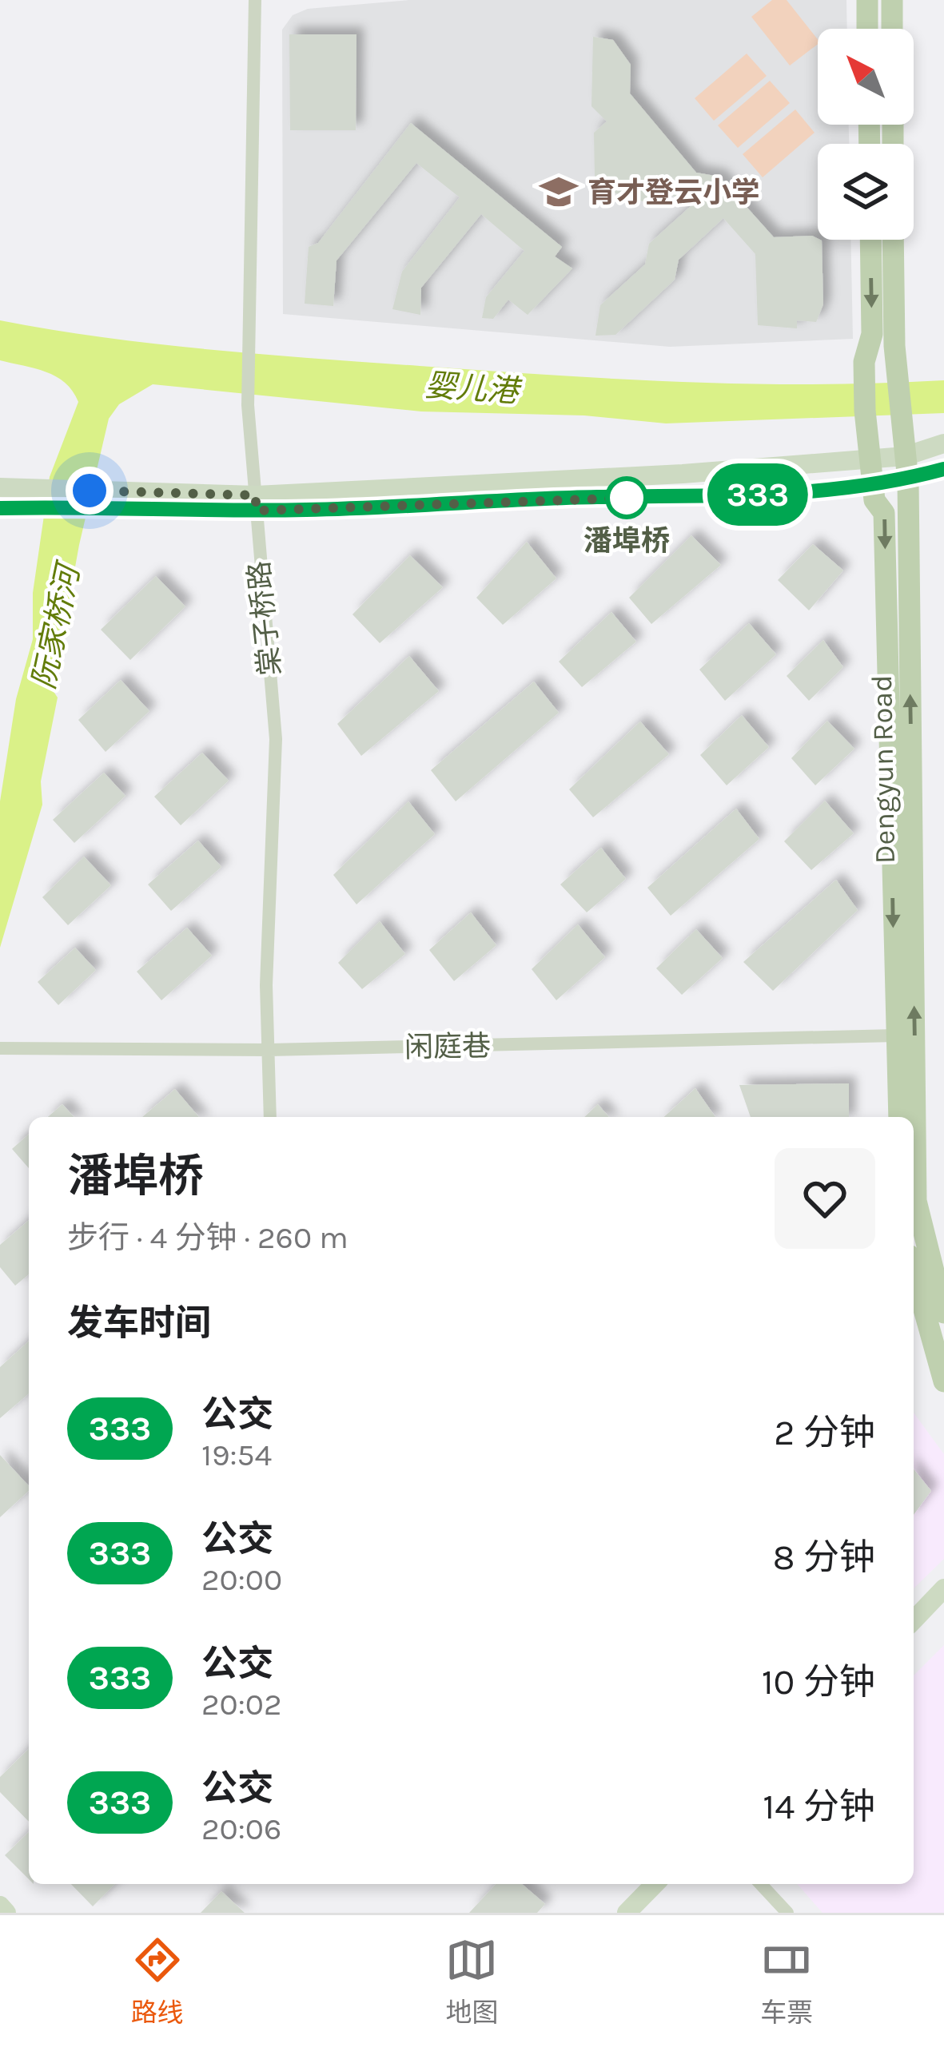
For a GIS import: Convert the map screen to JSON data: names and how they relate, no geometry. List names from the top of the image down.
{
  "streets": {
    "main road": ["Dengyun Road"],
    "street": ["棠子桥路", "闲庭巷"]
  },
  "crossings": [
    ["棠子桥路", "闲庭巷"],
    ["Dengyun Road", "闲庭巷"]
  ],
  "water": ["婴儿港", "阮家桥河"],
  "places": {
    "school or university": ["育才登云小学"],
    "other": ["潘埠桥"]
  },
  "lines": ["bus line 333"],
  "north": "top left",
  "page": {
    "on_map": "333",
    "heading": [
      ["潘埠桥", "步行 · 4 分钟 · 260 m"],
      "发车时间"
    ],
    "list": [
      {
        "mark": "333",
        "name": "公交",
        "note": "19:54",
        "value": "2 分钟"
      },
      {
        "mark": "333",
        "name": "公交",
        "note": "20:00",
        "value": "8 分钟"
      },
      {
        "mark": "333",
        "name": "公交",
        "note": "20:02",
        "value": "10 分钟"
      },
      {
        "mark": "333",
        "name": "公交",
        "note": "20:06",
        "value": "14 分钟"
      }
    ],
    "tabs": ["路线", "地图", "车票"]
  }
}
